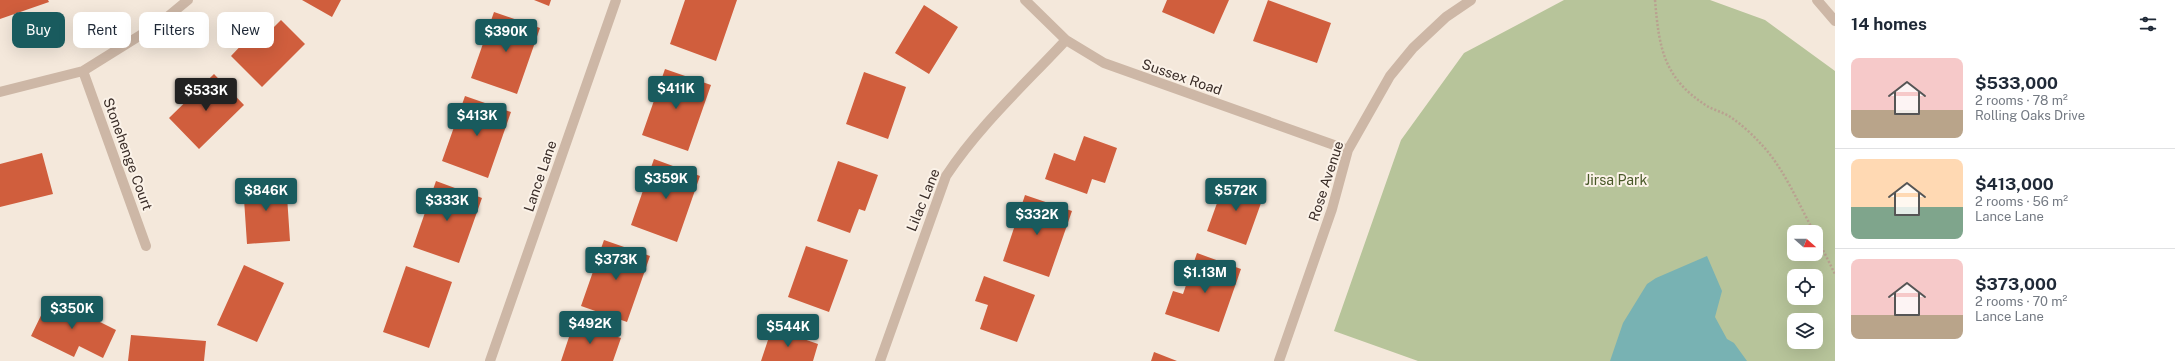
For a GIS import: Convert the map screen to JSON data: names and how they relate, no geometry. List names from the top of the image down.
{
  "streets": {
    "street": [
      "Sussex Road",
      "Stonehenge Court",
      "Lance Lane",
      "Rose Avenue",
      "Lilac Lane"
    ]
  },
  "crossings": [
    ["Sussex Road", "Rose Avenue"],
    ["Sussex Road", "Lilac Lane"]
  ],
  "parks": ["Jirsa Park"],
  "north": "right",
  "page": {
    "heading": "14 homes",
    "chip": [
      "Buy",
      "Rent",
      "Filters",
      "New"
    ],
    "price": [
      "$390K",
      "$411K",
      "$533K",
      "$413K",
      "$359K",
      "$846K",
      "$572K",
      "$333K",
      "$332K",
      "$373K",
      "$1.13M",
      "$350K",
      "$492K",
      "$544K"
    ],
    "list": [
      {
        "name": "$533,000",
        "note": "2 rooms · 78 m² · Rolling Oaks Drive"
      },
      {
        "name": "$413,000",
        "note": "2 rooms · 56 m² · Lance Lane"
      },
      {
        "name": "$373,000",
        "note": "2 rooms · 70 m² · Lance Lane"
      }
    ]
  }
}
